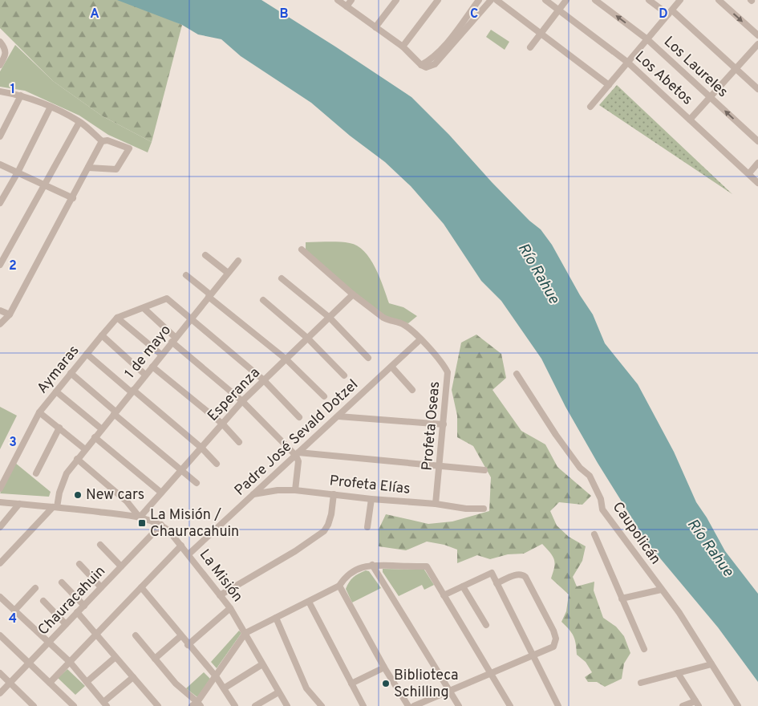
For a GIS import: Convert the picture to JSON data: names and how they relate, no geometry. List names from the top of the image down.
{
  "streets": {
    "street": [
      "Los Laureles",
      "Los Abetos",
      "1 de mayo",
      "Aymaras",
      "Esperanza",
      "Profeta Oseas",
      "Padre José Sevald Dotzel",
      "Profeta Elías",
      "Caupolicán",
      "La Misión",
      "Chauracahuin"
    ]
  },
  "crossings": [
    ["1 de mayo", "Aymaras"],
    ["1 de mayo", "La Misión"],
    ["Esperanza", "Profeta Oseas"],
    ["Esperanza", "La Misión"],
    ["Profeta Oseas", "Padre José Sevald Dotzel"],
    ["Profeta Oseas", "Profeta Elías"],
    ["Padre José Sevald Dotzel", "Profeta Elías"],
    ["Padre José Sevald Dotzel", "La Misión"],
    ["La Misión", "Chauracahuin"]
  ],
  "water": ["Río Rahue"],
  "places": {
    "other": ["New cars", "Biblioteca Schilling"],
    "transit": ["La Misión / Chauracahuin"]
  },
  "grid": {
    "columns": [
      "A",
      "B",
      "C",
      "D"
    ],
    "rows": [
      "1",
      "2",
      "3",
      "4"
    ]
  }
}
